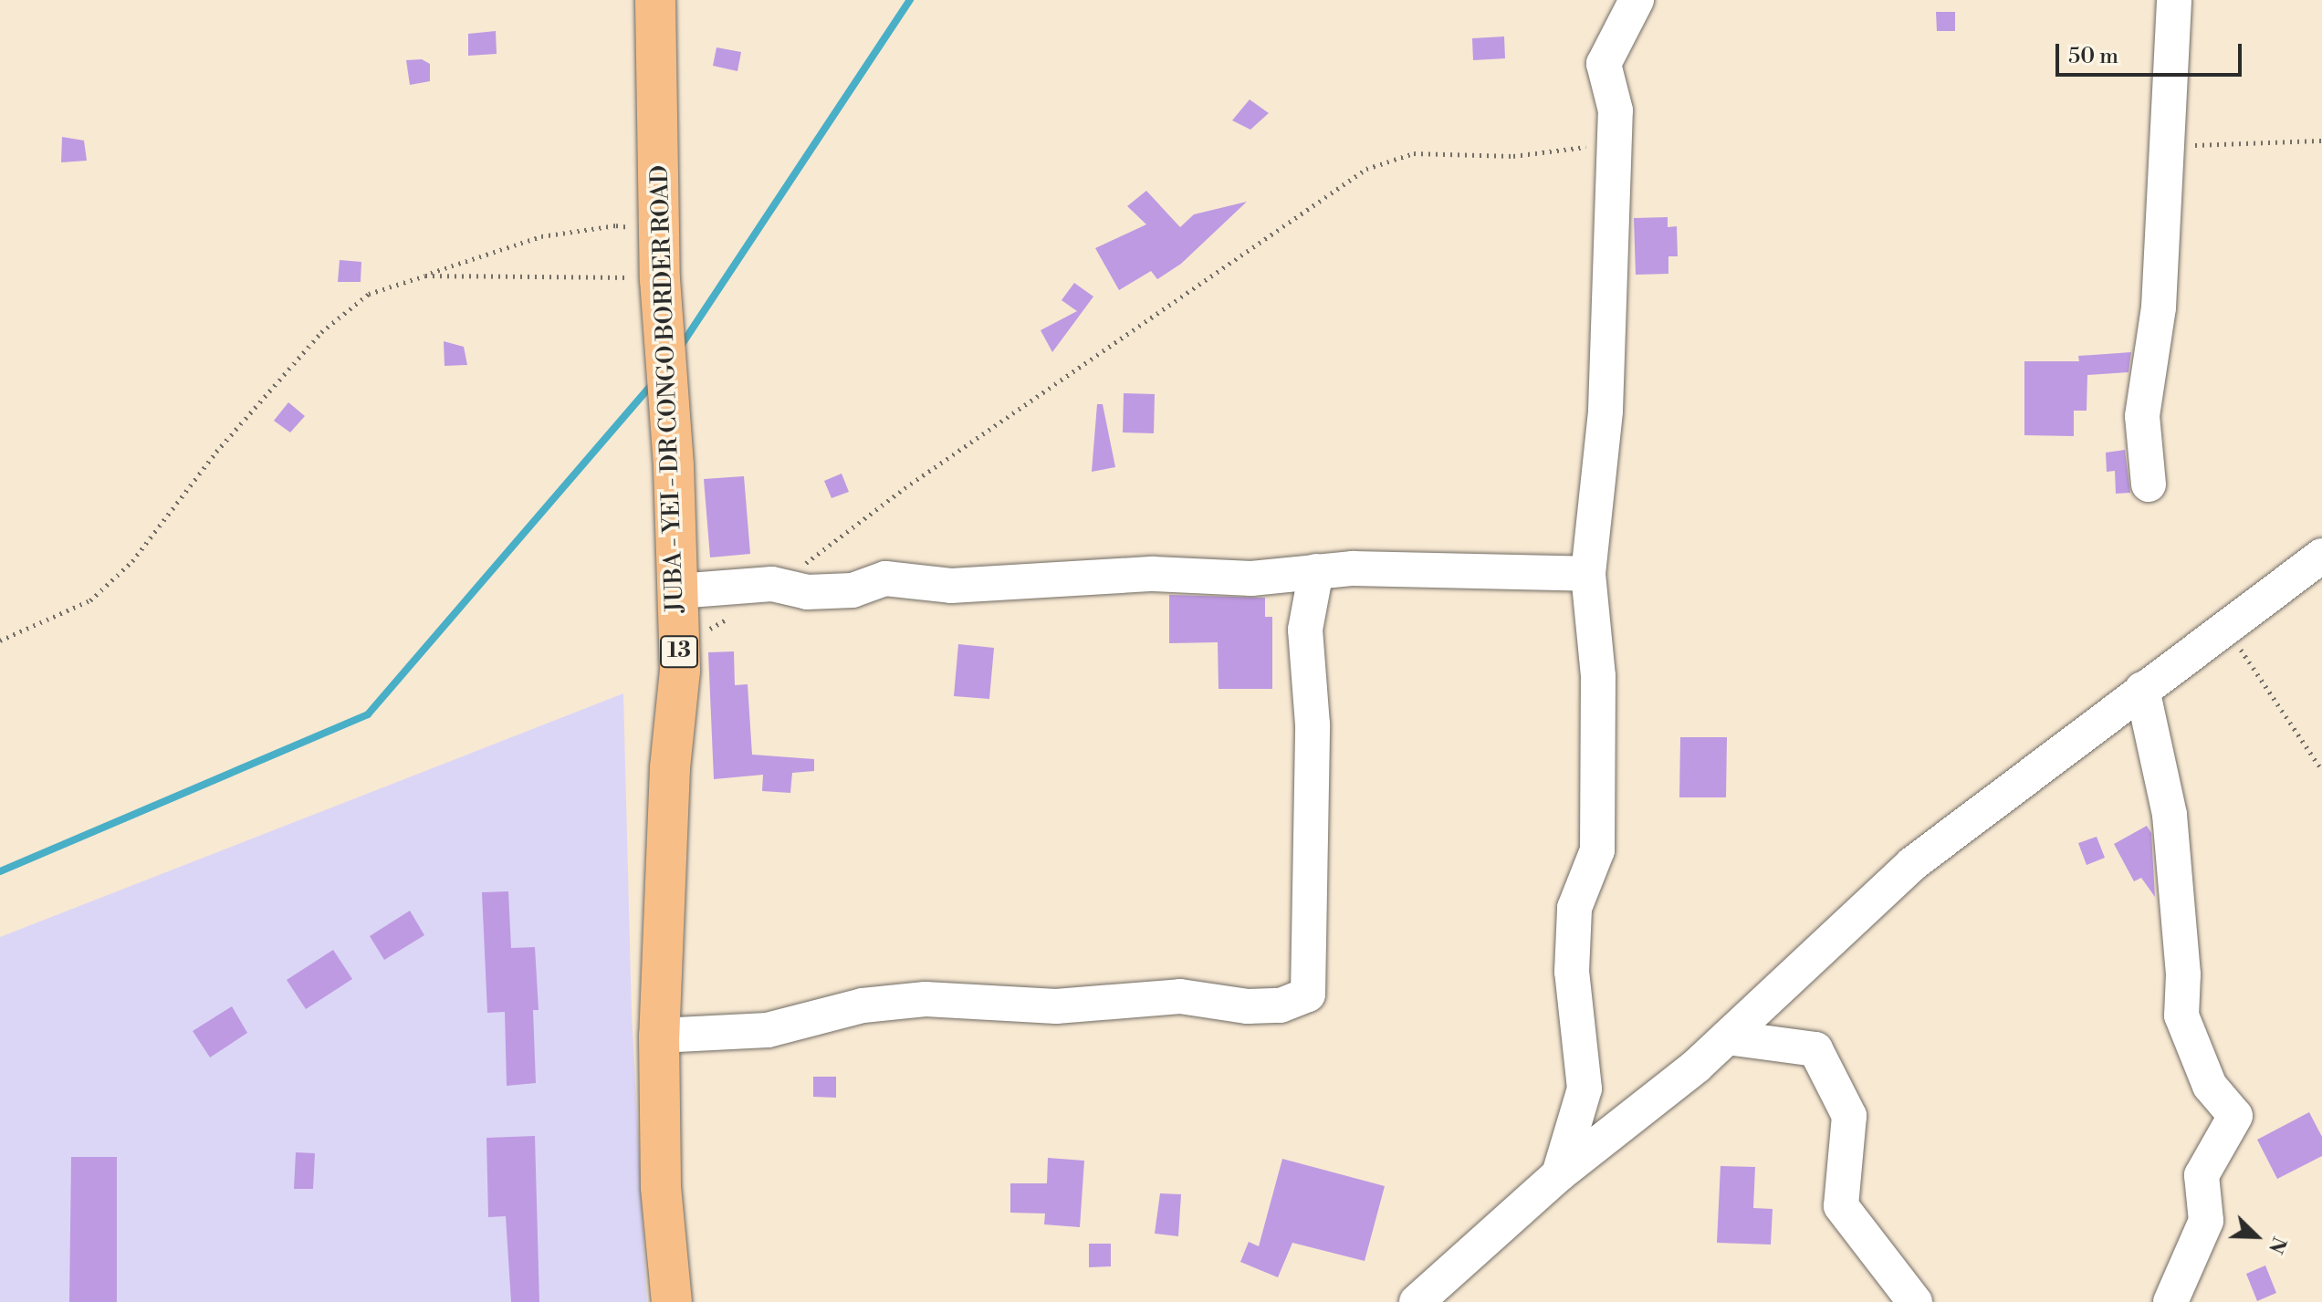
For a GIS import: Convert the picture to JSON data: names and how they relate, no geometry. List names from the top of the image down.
{
  "streets": {
    "main road": ["JUBA - YEI - DR CONGO BORDER ROAD", "13"]
  },
  "scale_bar": "50 m",
  "north": "bottom right"
}
